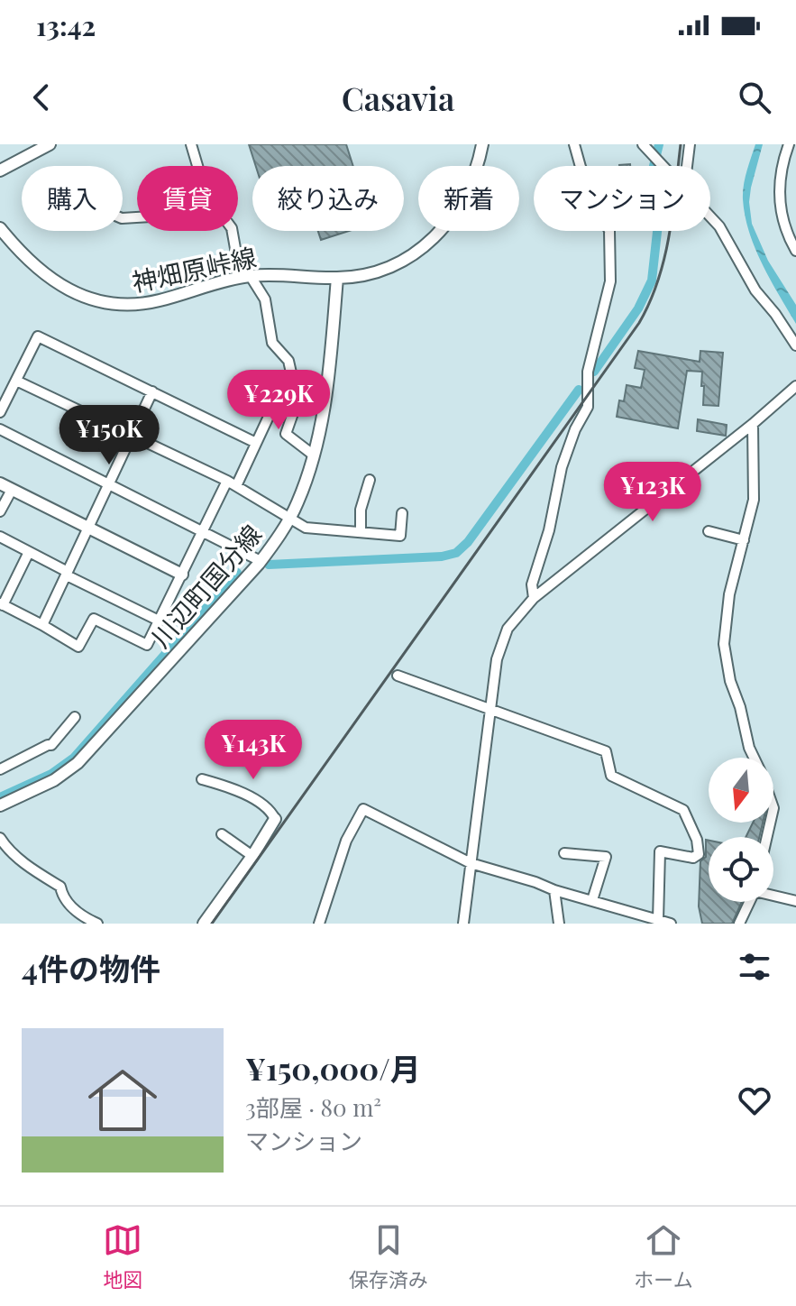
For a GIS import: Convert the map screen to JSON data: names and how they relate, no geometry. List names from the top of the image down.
{
  "streets": {
    "street": ["神畑原峠線", "川辺町国分線"]
  },
  "crossings": [
    ["神畑原峠線", "川辺町国分線"]
  ],
  "north": "bottom",
  "page": {
    "status": "13:42",
    "header": "Casavia",
    "chip": [
      "購入",
      "賃貸",
      "絞り込み",
      "新着",
      "マンション"
    ],
    "price": [
      "¥229K",
      "¥150K",
      "¥123K",
      "¥143K"
    ],
    "heading": "4件の物件",
    "list": [
      {
        "name": "¥150,000/月",
        "note": "3部屋 · 80 m² · マンション"
      }
    ],
    "tabs": ["地図", "保存済み", "ホーム"]
  }
}
